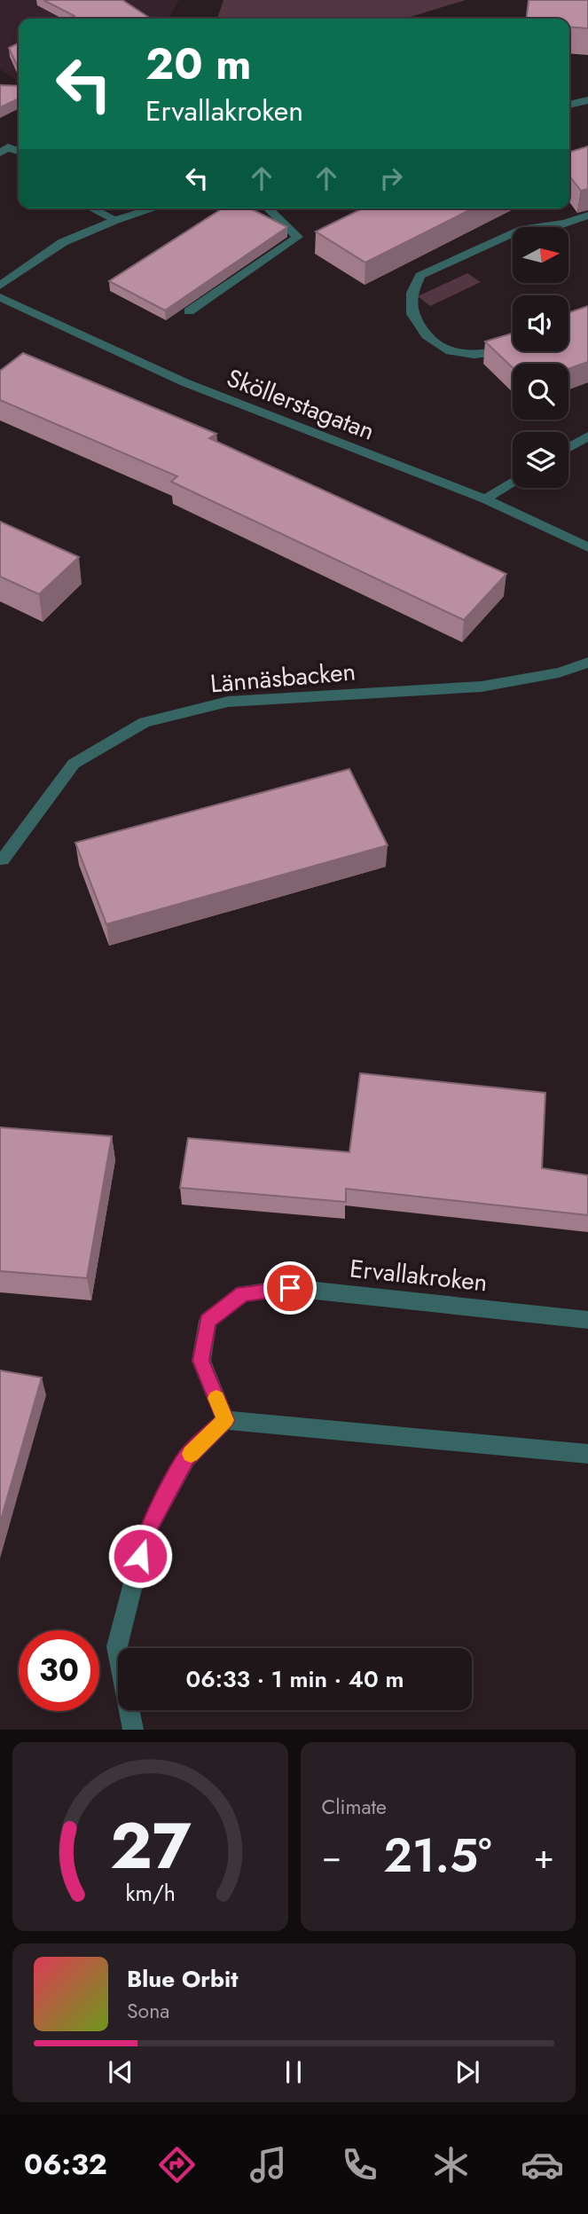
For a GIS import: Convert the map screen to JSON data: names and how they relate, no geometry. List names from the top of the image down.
{
  "streets": {
    "street": ["Sköllerstagatan", "Lännäsbacken", "Ervallakroken"]
  },
  "north": "right",
  "page": {
    "turn": ["20 m", "Ervallakroken"],
    "limit": "30",
    "trip": "06:33 · 1 min · 40 m",
    "tile": "Climate",
    "heat": ["−", "21.5°", "+"],
    "song": ["Blue Orbit", "Sona"],
    "tabs": "06:32",
    "gauge": ["27", "km/h"]
  }
}
